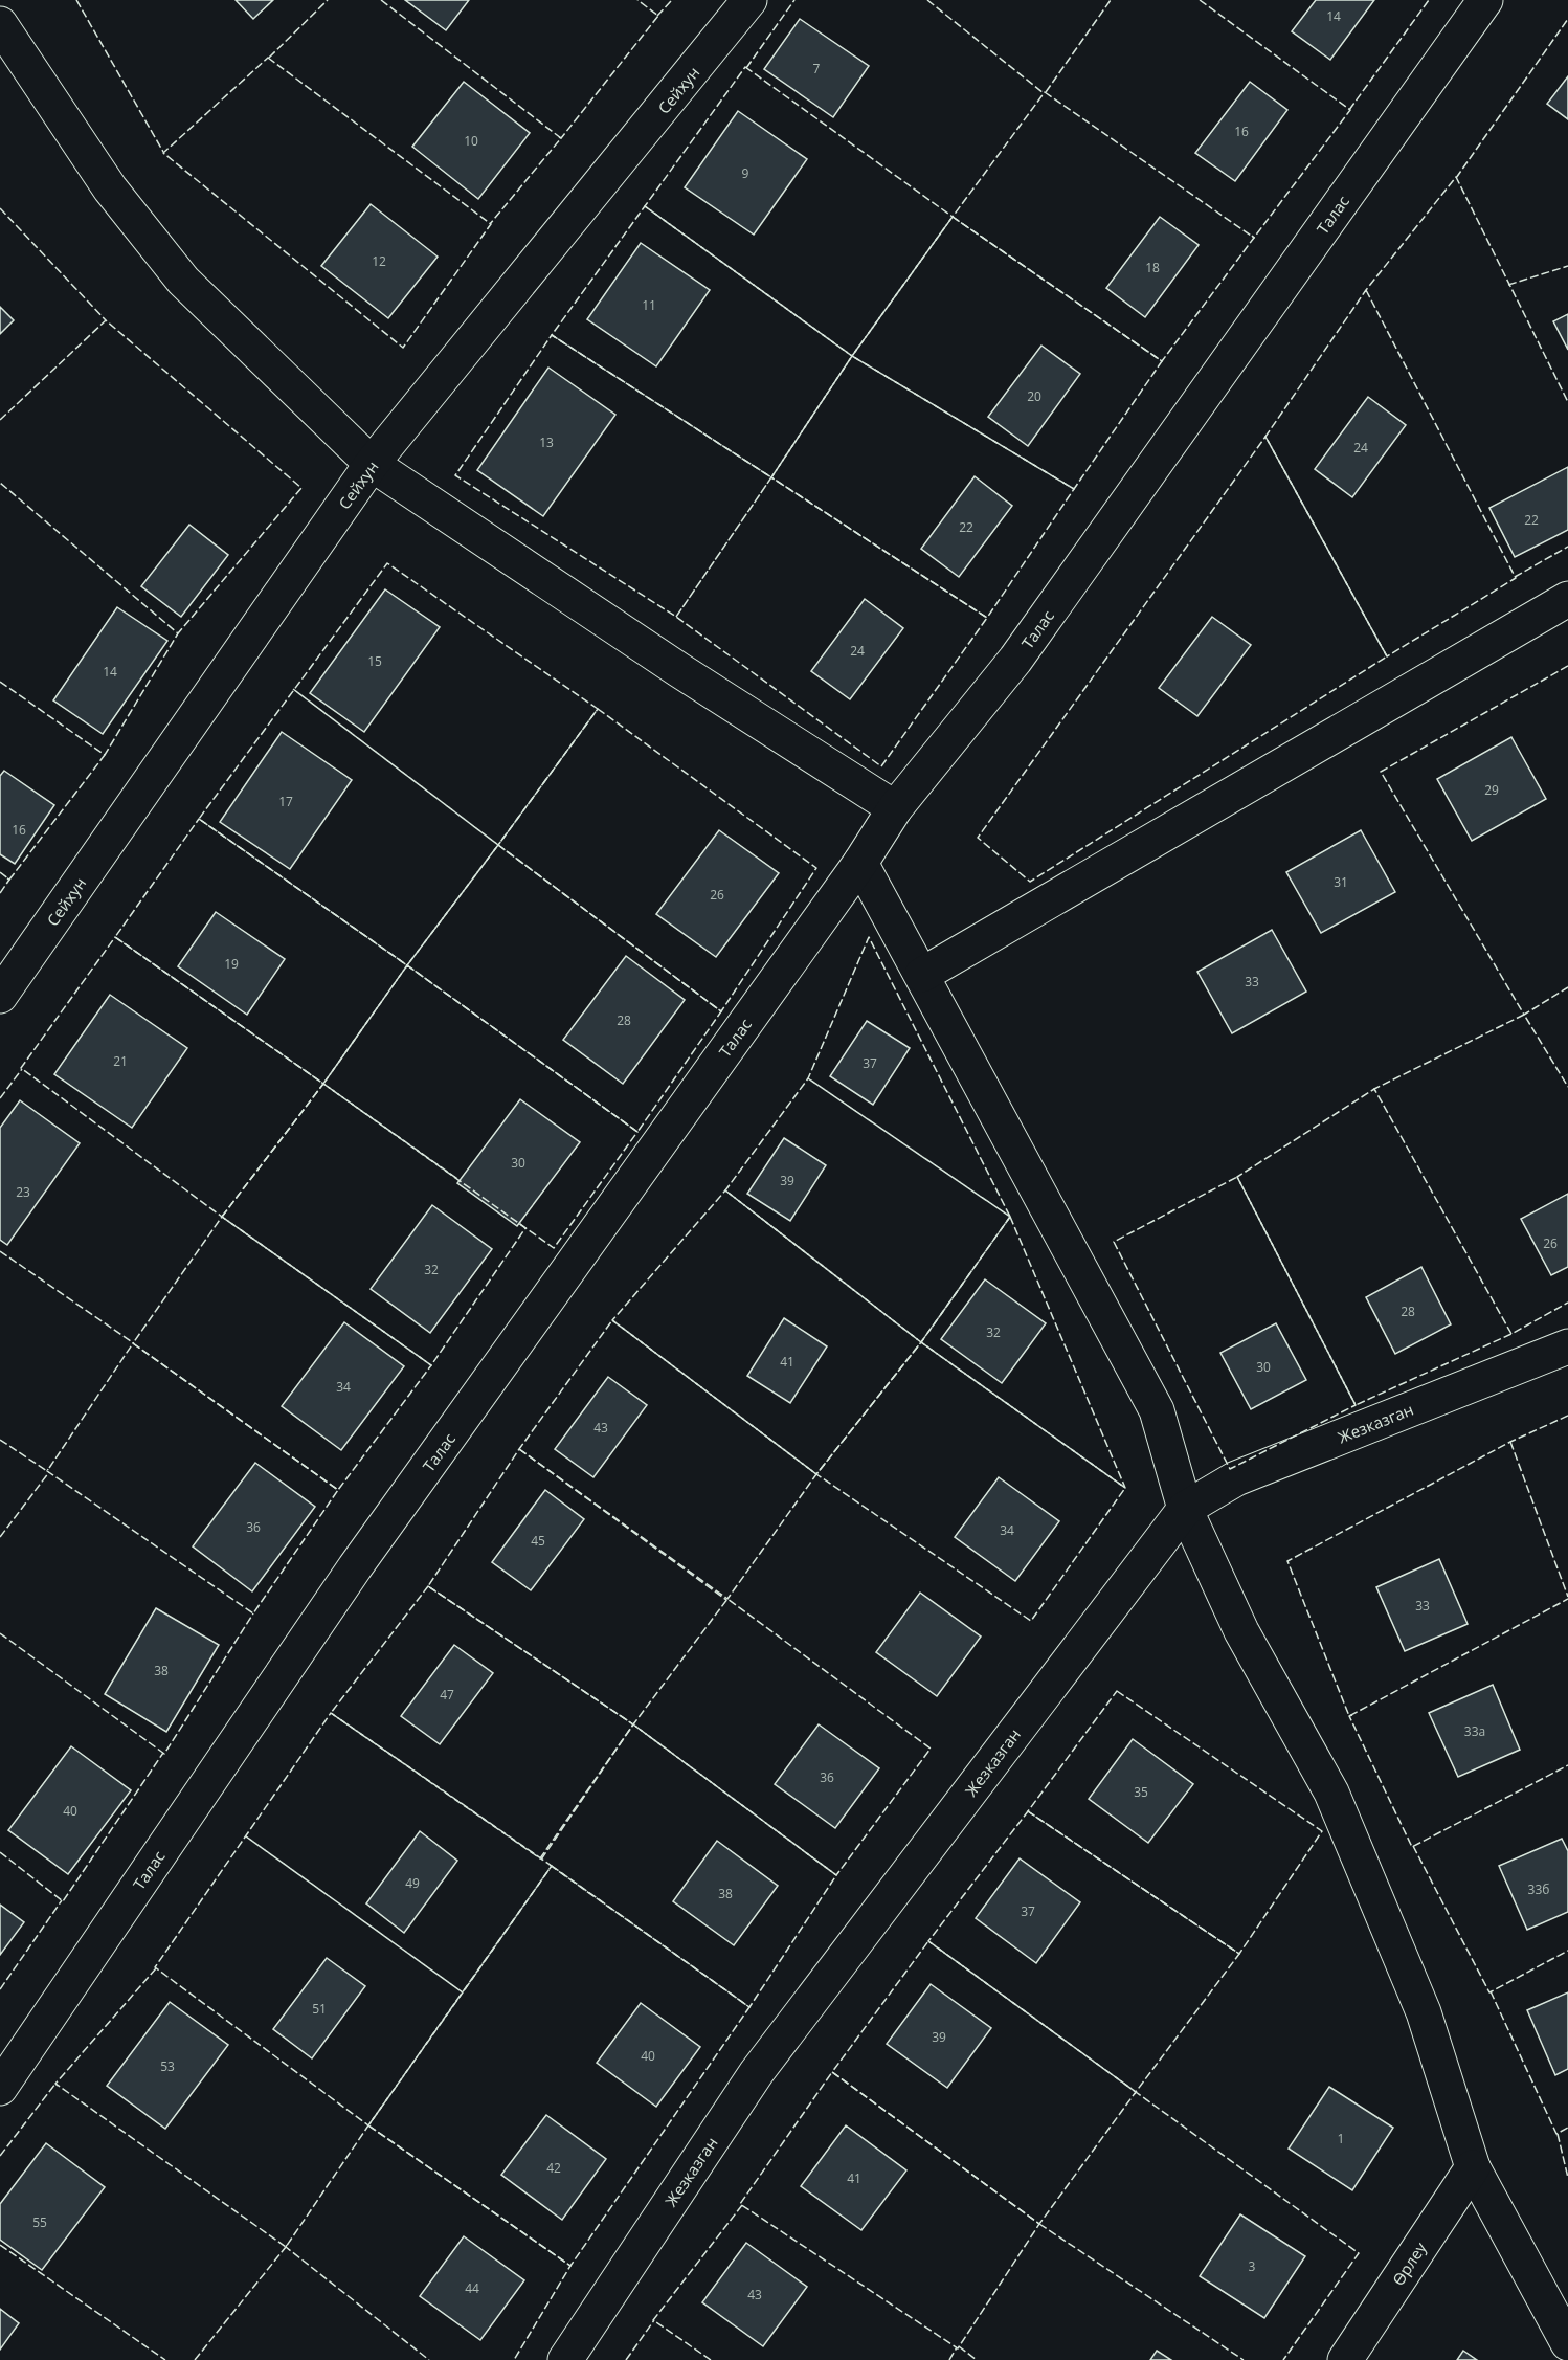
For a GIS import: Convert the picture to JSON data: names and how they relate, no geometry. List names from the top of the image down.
{
  "streets": {
    "street": [
      "Сейхун",
      "Талас",
      "Жезказган",
      "Өрлеу"
    ]
  },
  "house_numbers": [
    "14",
    "7",
    "16",
    "10",
    "9",
    "12",
    "18",
    "11",
    "20",
    "13",
    "24",
    "22",
    "22",
    "24",
    "15",
    "14",
    "29",
    "17",
    "16",
    "31",
    "26",
    "19",
    "33",
    "28",
    "21",
    "37",
    "30",
    "39",
    "23",
    "26",
    "32",
    "28",
    "32",
    "41",
    "30",
    "34",
    "43",
    "36",
    "34",
    "45",
    "33",
    "38",
    "47",
    "33а",
    "36",
    "35",
    "40",
    "49",
    "33б",
    "38",
    "37",
    "51",
    "39",
    "40",
    "53",
    "1",
    "42",
    "41",
    "55",
    "3",
    "44",
    "43"
  ]
}
